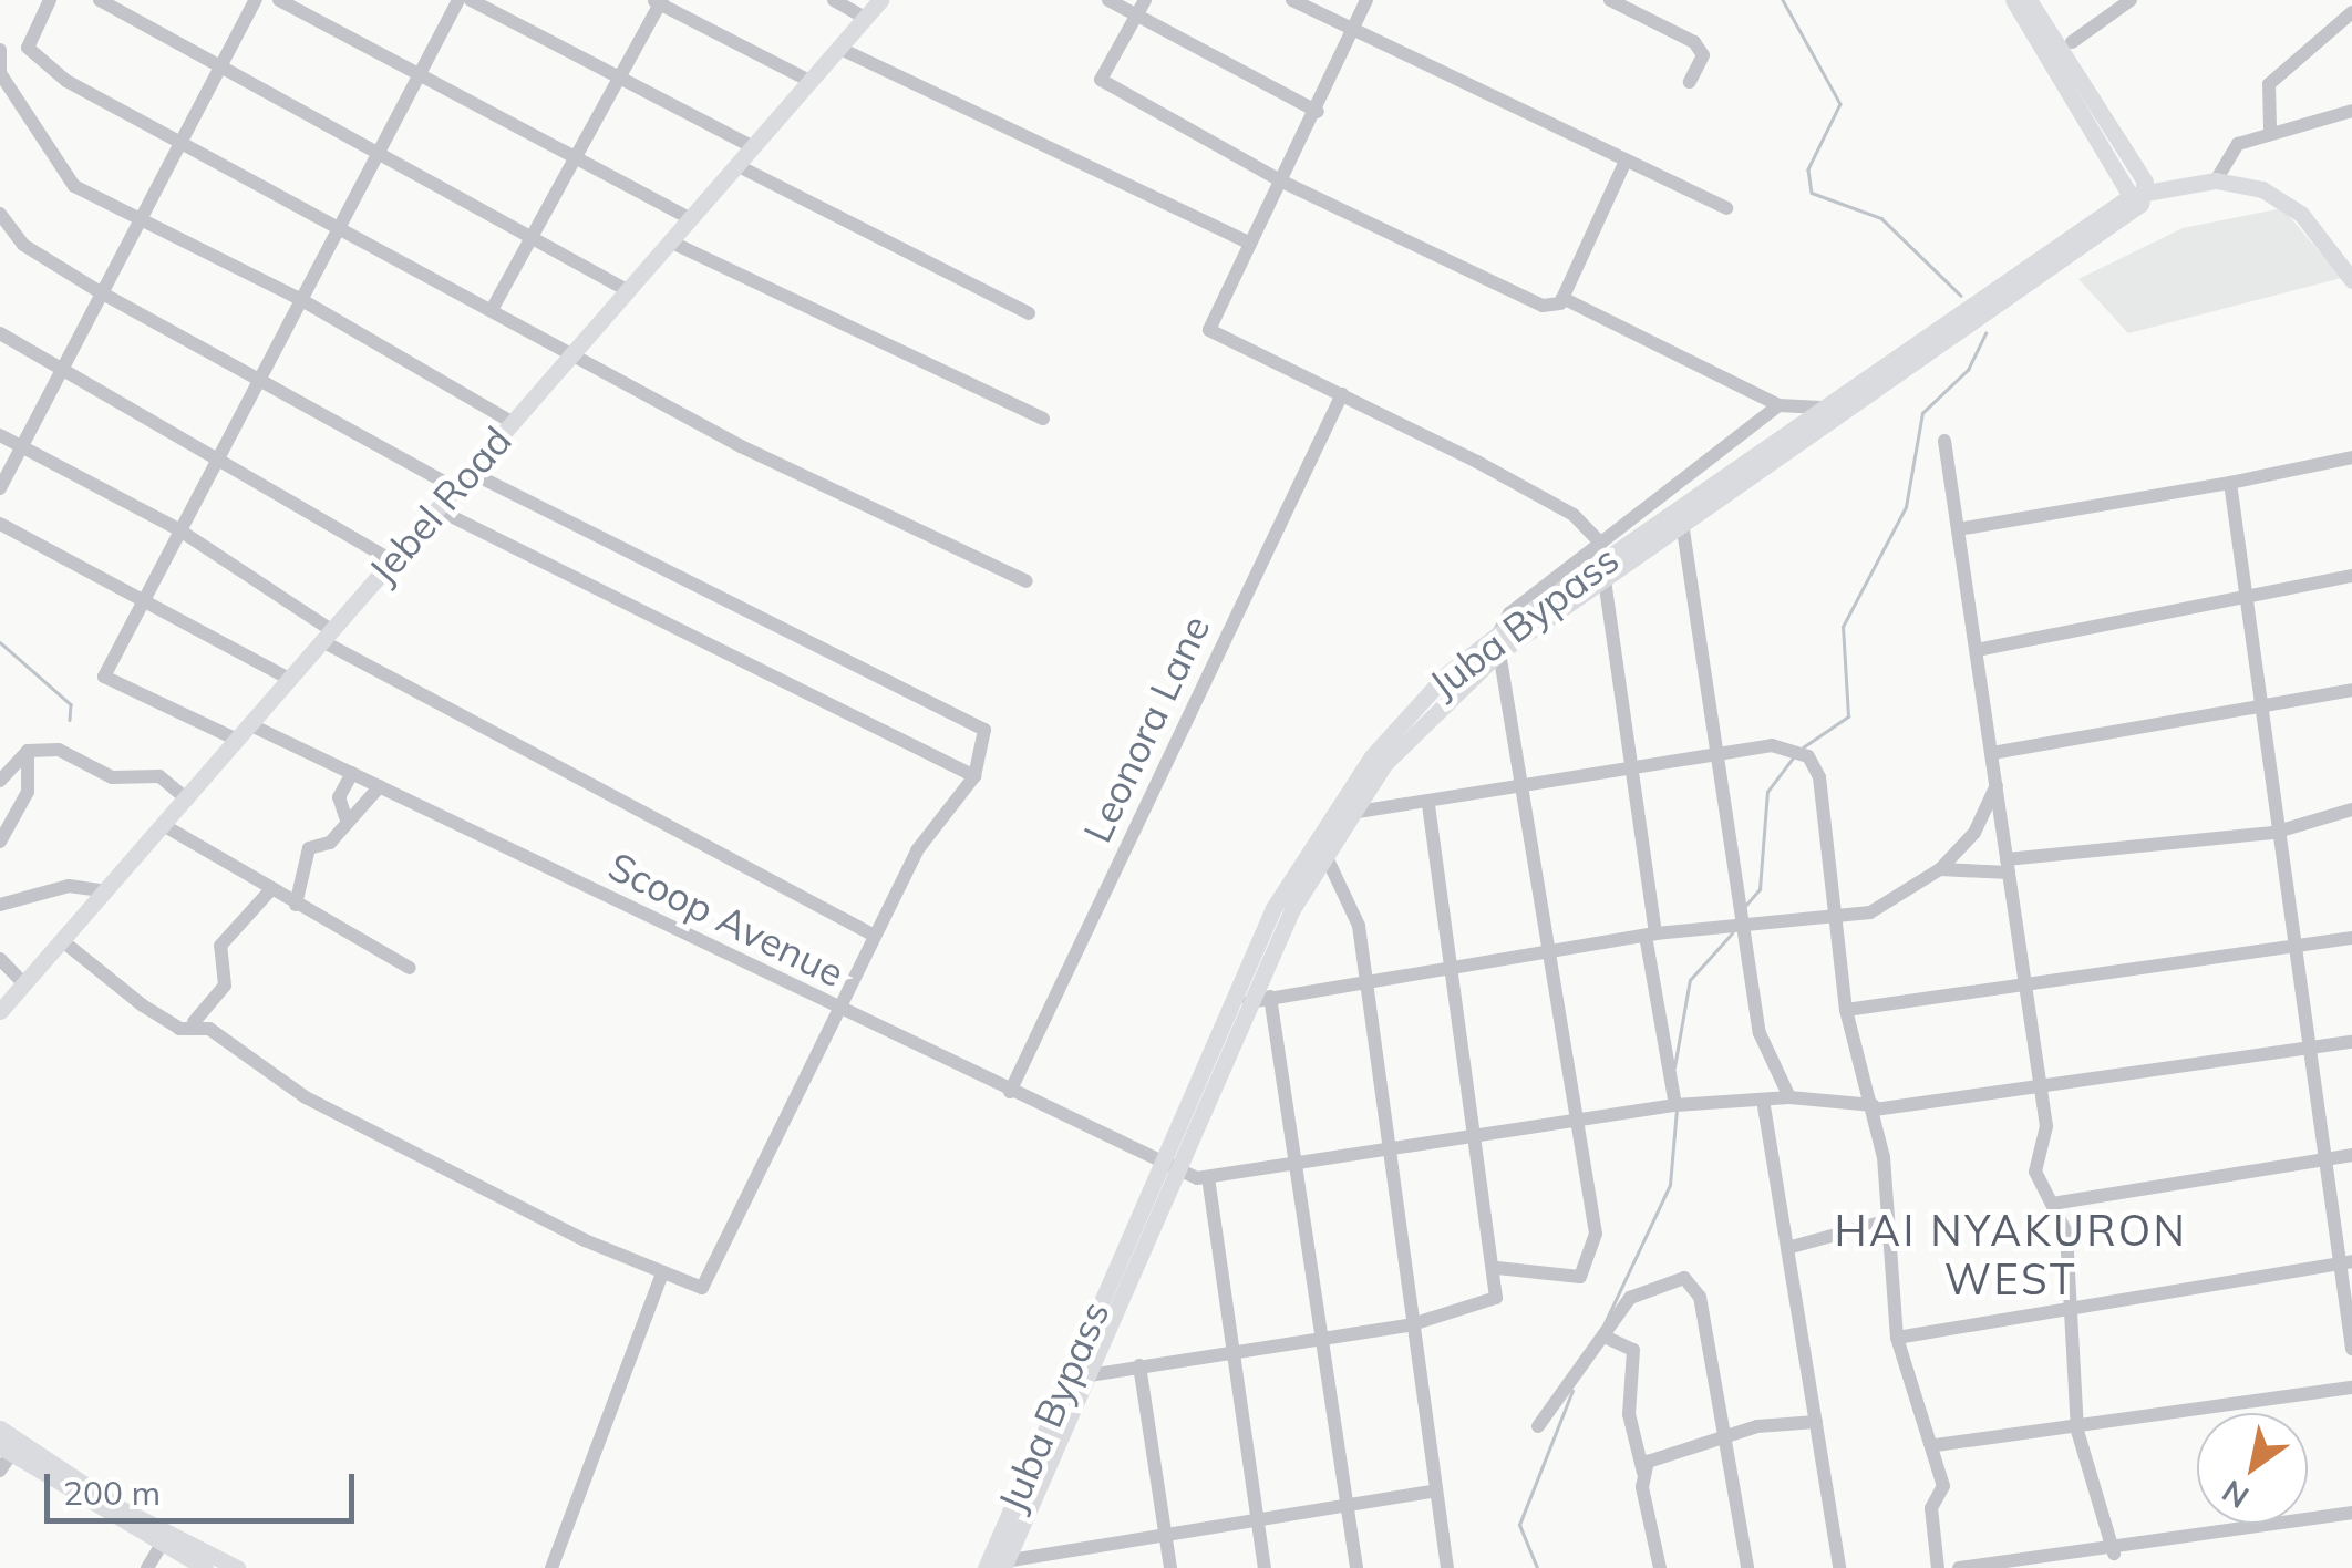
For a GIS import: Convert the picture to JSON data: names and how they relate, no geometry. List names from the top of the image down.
{
  "streets": {
    "main road": ["Jebel Road", "Juba Bypass"],
    "street": ["Leonora Lane", "Scoop Avenue"]
  },
  "crossings": [
    ["Jebel Road", "Scoop Avenue"],
    ["Juba Bypass", "Scoop Avenue"],
    ["Leonora Lane", "Scoop Avenue"]
  ],
  "districts": ["HAI NYAKURON WEST"],
  "scale_bar": "200 m",
  "north": "bottom left"
}
